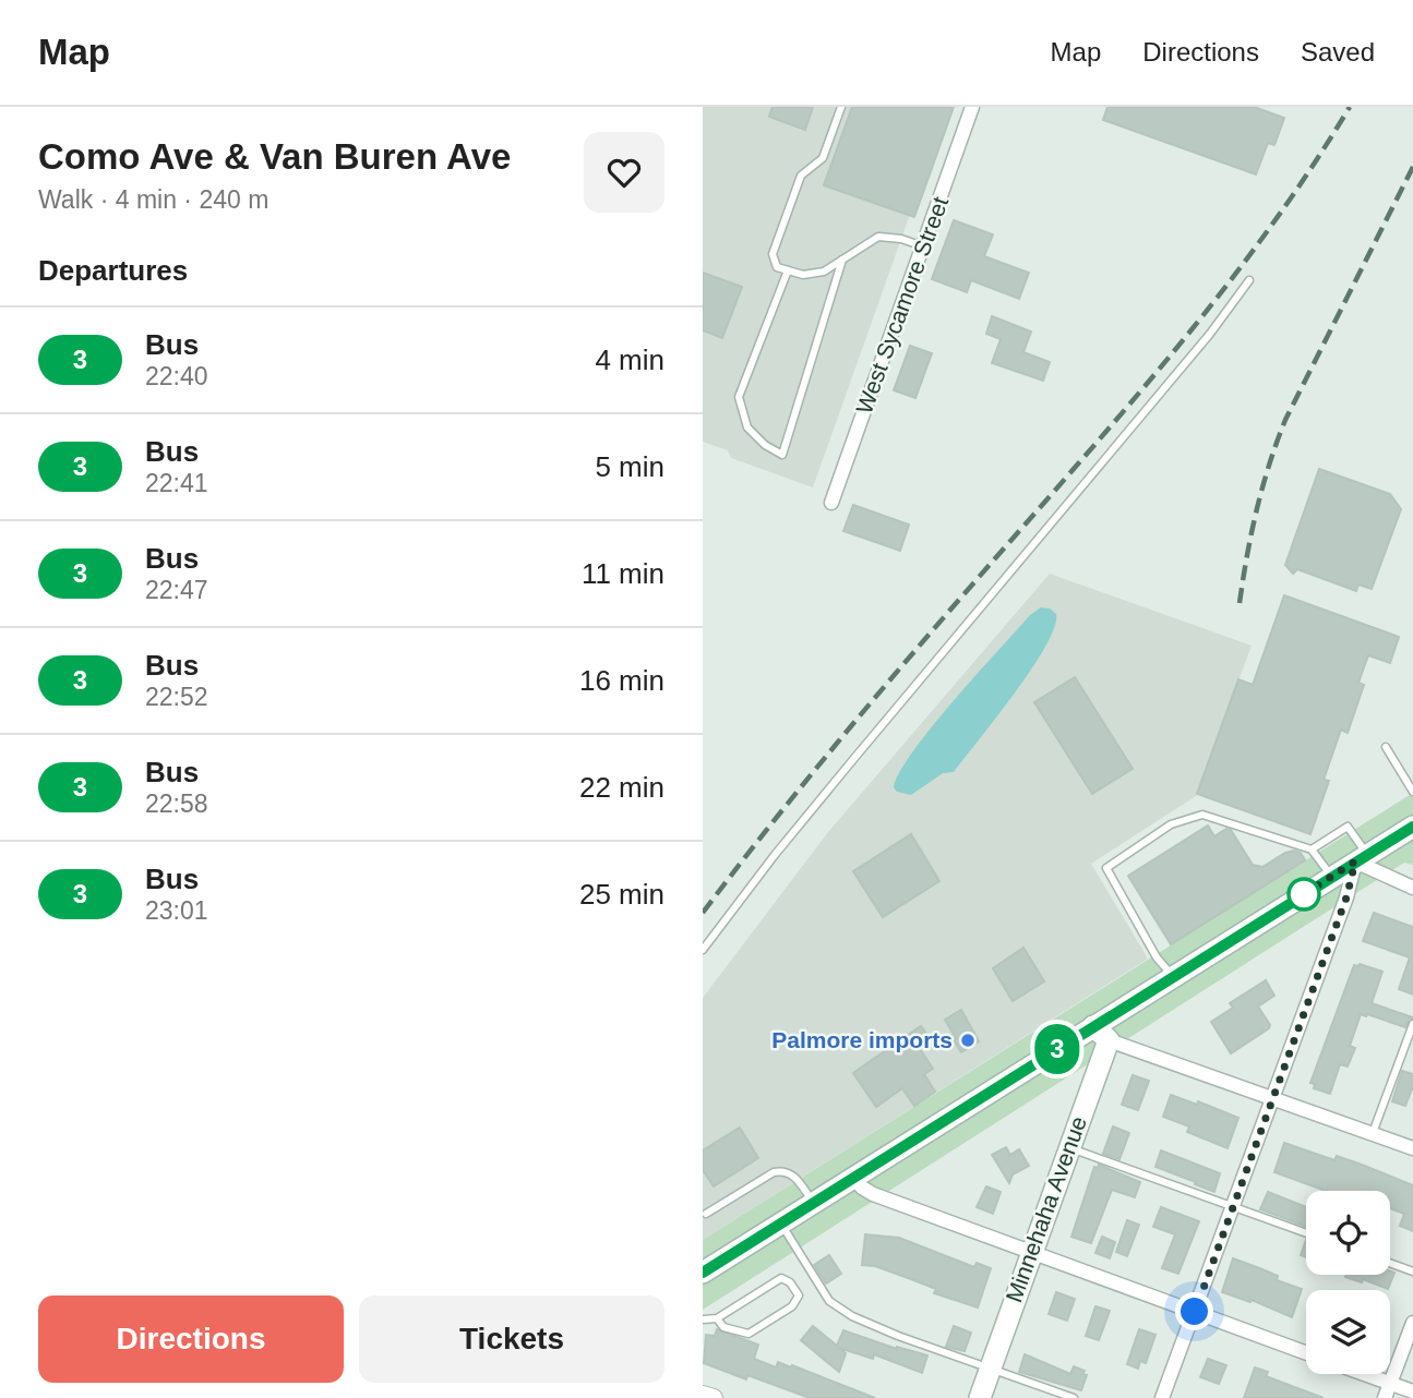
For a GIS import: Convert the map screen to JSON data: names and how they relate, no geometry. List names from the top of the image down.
{
  "streets": {
    "main road": ["Minnehaha Avenue"],
    "street": ["West Sycamore Street"]
  },
  "places": ["Palmore imports"],
  "lines": ["bus line 3"],
  "page": {
    "header": "Map",
    "nav": ["Map", "Directions", "Saved"],
    "heading": [
      ["Como Ave & Van Buren Ave", "Walk · 4 min · 240 m"],
      "Departures"
    ],
    "on_map": "3",
    "list": [
      {
        "mark": "3",
        "name": "Bus",
        "note": "22:40",
        "value": "4 min"
      },
      {
        "mark": "3",
        "name": "Bus",
        "note": "22:41",
        "value": "5 min"
      },
      {
        "mark": "3",
        "name": "Bus",
        "note": "22:47",
        "value": "11 min"
      },
      {
        "mark": "3",
        "name": "Bus",
        "note": "22:52",
        "value": "16 min"
      },
      {
        "mark": "3",
        "name": "Bus",
        "note": "22:58",
        "value": "22 min"
      },
      {
        "mark": "3",
        "name": "Bus",
        "note": "23:01",
        "value": "25 min"
      }
    ],
    "buttons": ["Directions", "Tickets"]
  }
}
